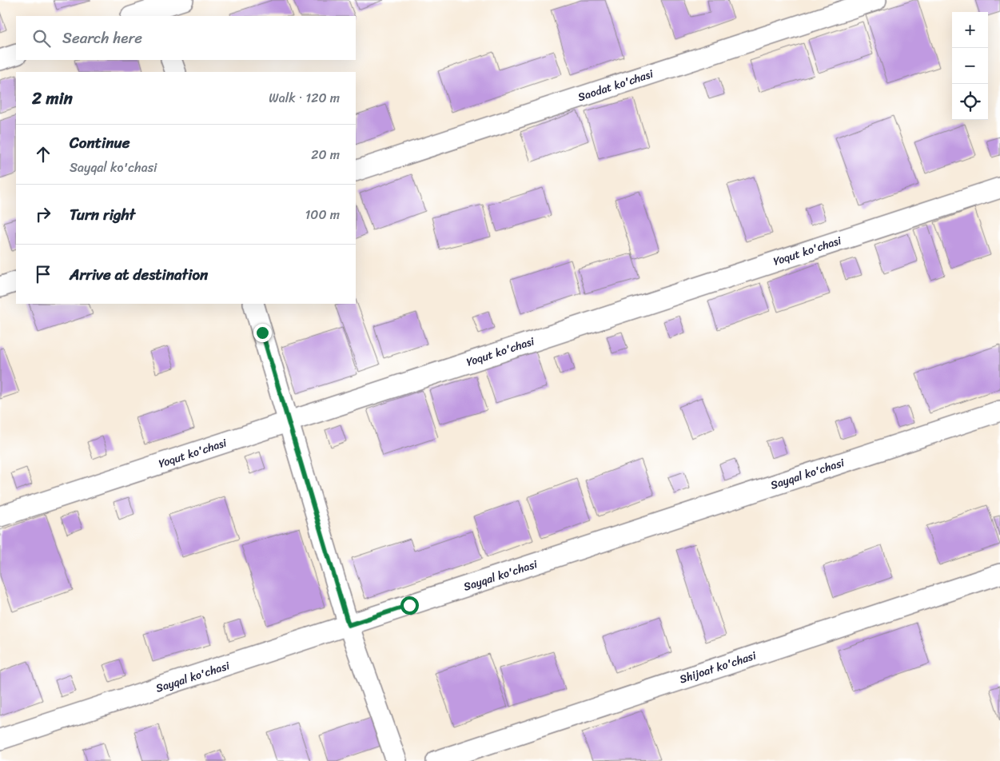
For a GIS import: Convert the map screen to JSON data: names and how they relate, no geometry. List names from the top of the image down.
{
  "streets": {
    "street": [
      "Saodat ko'chasi",
      "Yoqut ko'chasi",
      "Sayqal ko'chasi",
      "Shijoat ko'chasi"
    ]
  },
  "page": {
    "map_buttons": ["+", "−"],
    "search": "Search here",
    "heading": ["2 min", "Walk · 120 m"],
    "list": [
      ["Continue", "Sayqal ko'chasi", "20 m"],
      ["Turn right", "100 m"],
      "Arrive at destination"
    ]
  }
}
